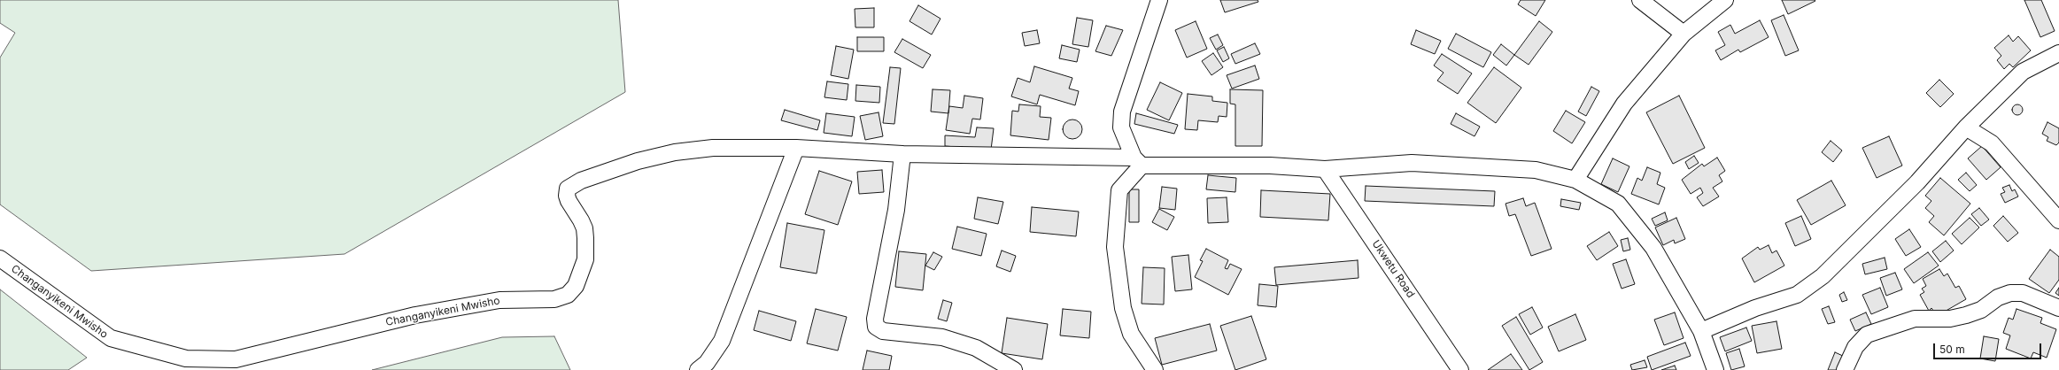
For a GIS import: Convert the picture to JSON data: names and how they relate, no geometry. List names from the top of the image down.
{
  "streets": {
    "street": ["Ukwetu Road", "Changanyikeni Mwisho"]
  },
  "scale_bar": "50 m"
}
